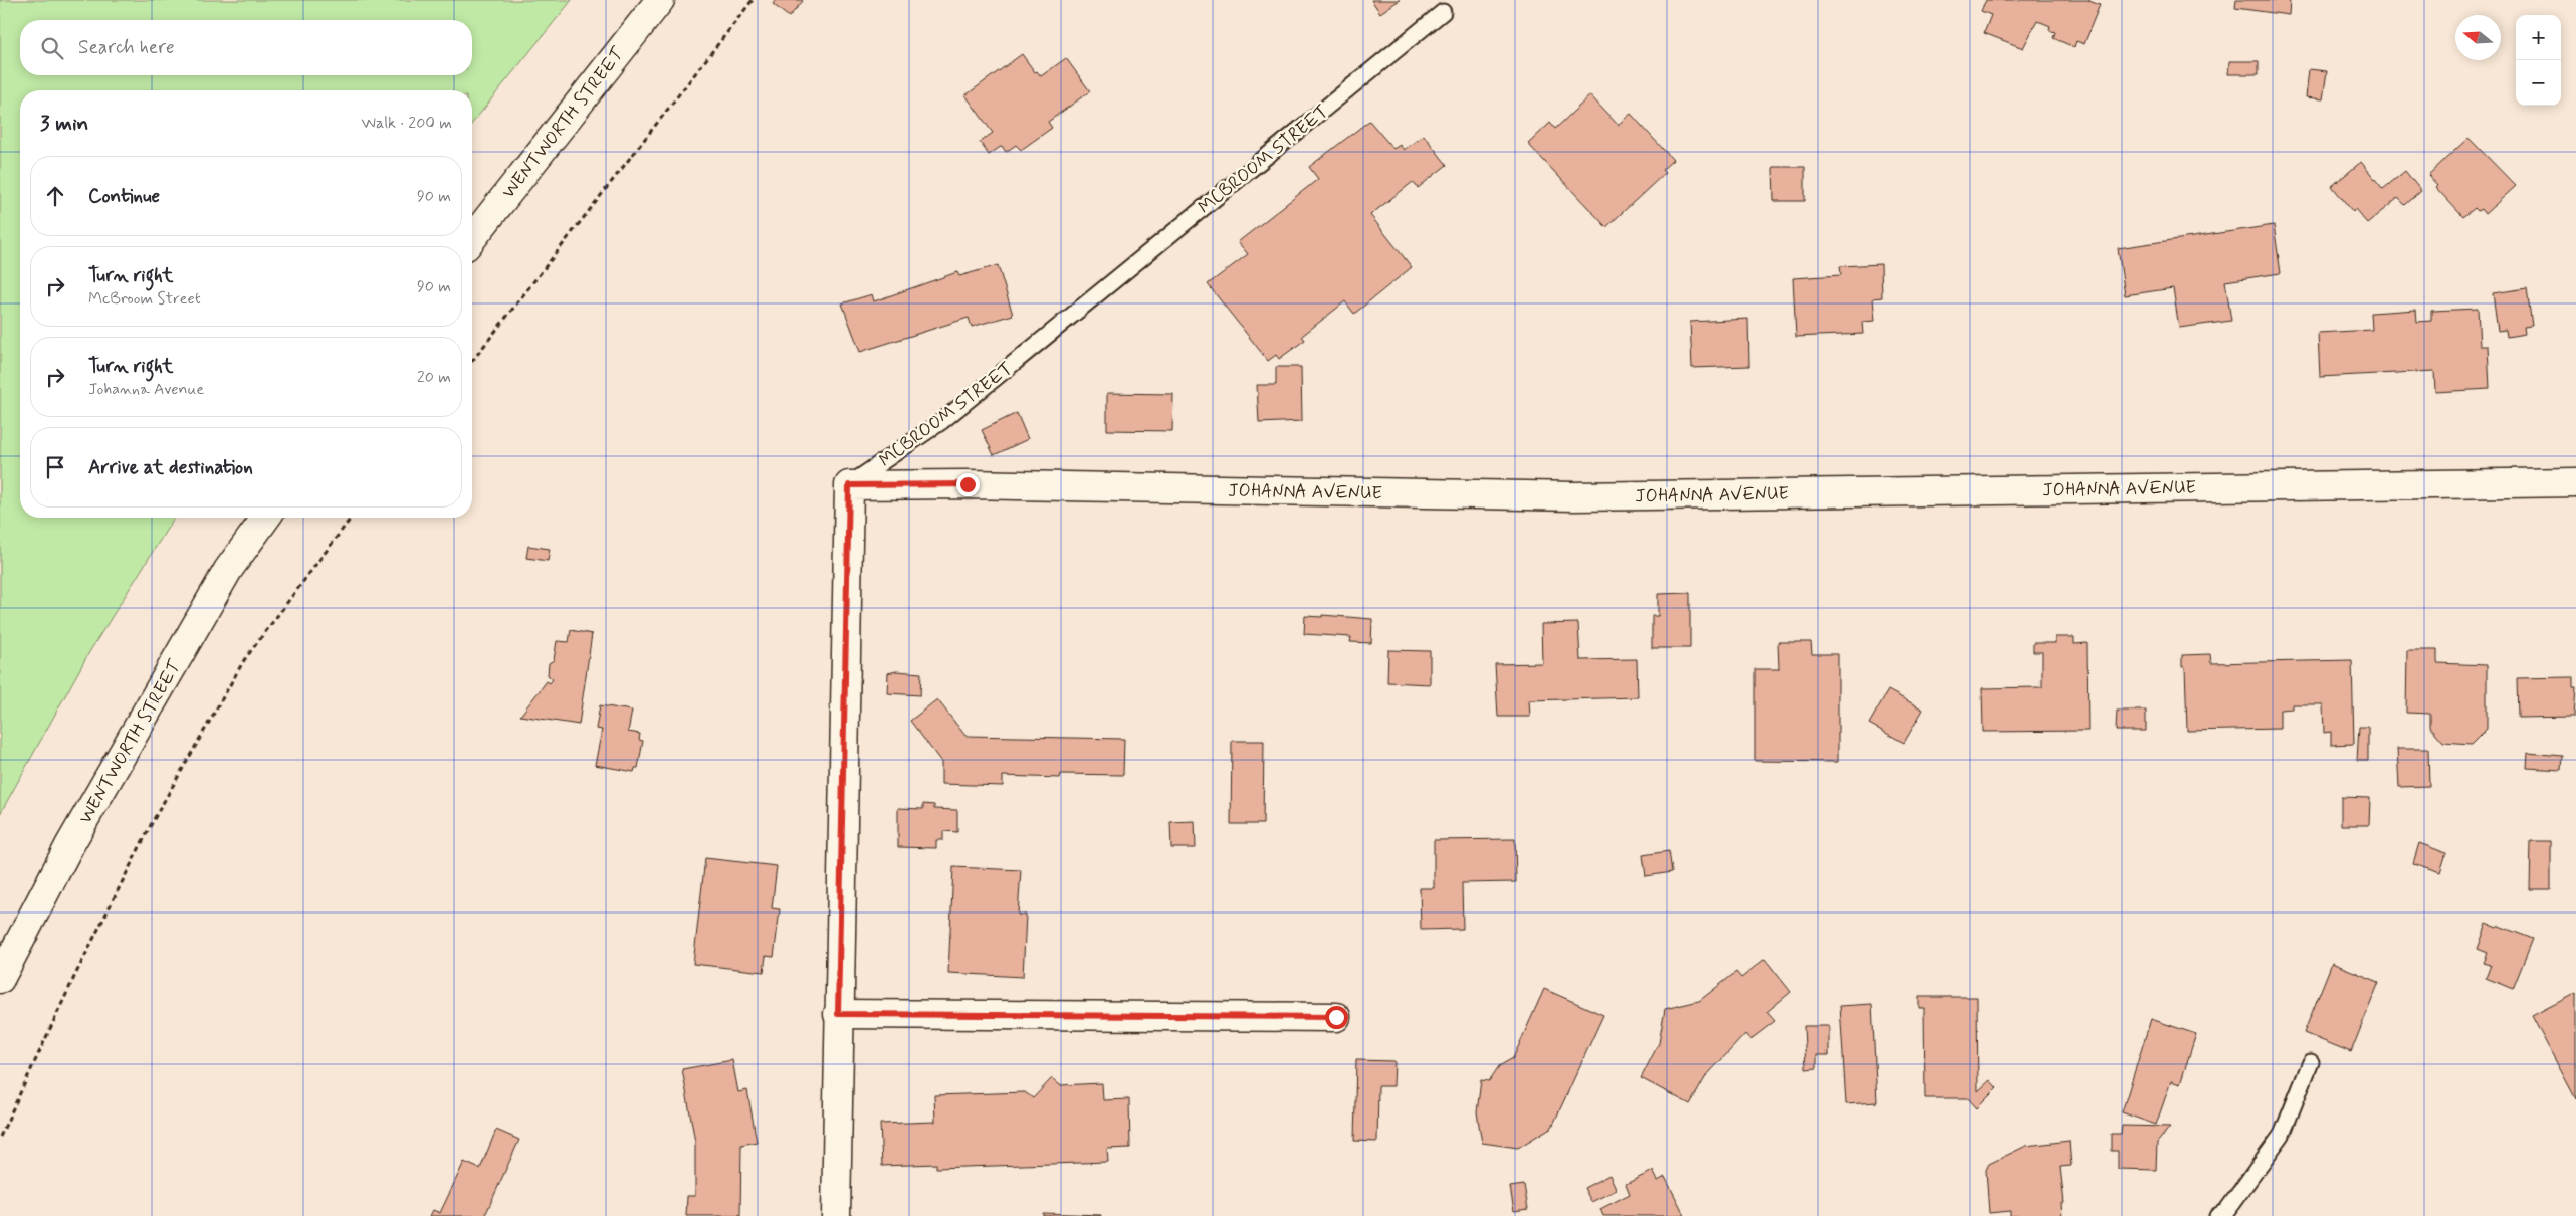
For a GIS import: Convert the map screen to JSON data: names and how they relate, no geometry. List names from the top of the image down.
{
  "streets": {
    "street": ["WENTWORTH STREET", "JOHANNA AVENUE"],
    "lane": ["MCBROOM STREET"]
  },
  "crossings": [
    ["MCBROOM STREET", "JOHANNA AVENUE"]
  ],
  "north": "left",
  "page": {
    "map_buttons": ["+", "−"],
    "search": "Search here",
    "heading": ["3 min", "Walk · 200 m"],
    "list": [
      ["Continue", "90 m"],
      ["Turn right", "McBroom Street", "90 m"],
      ["Turn right", "Johanna Avenue", "20 m"],
      "Arrive at destination"
    ]
  }
}
